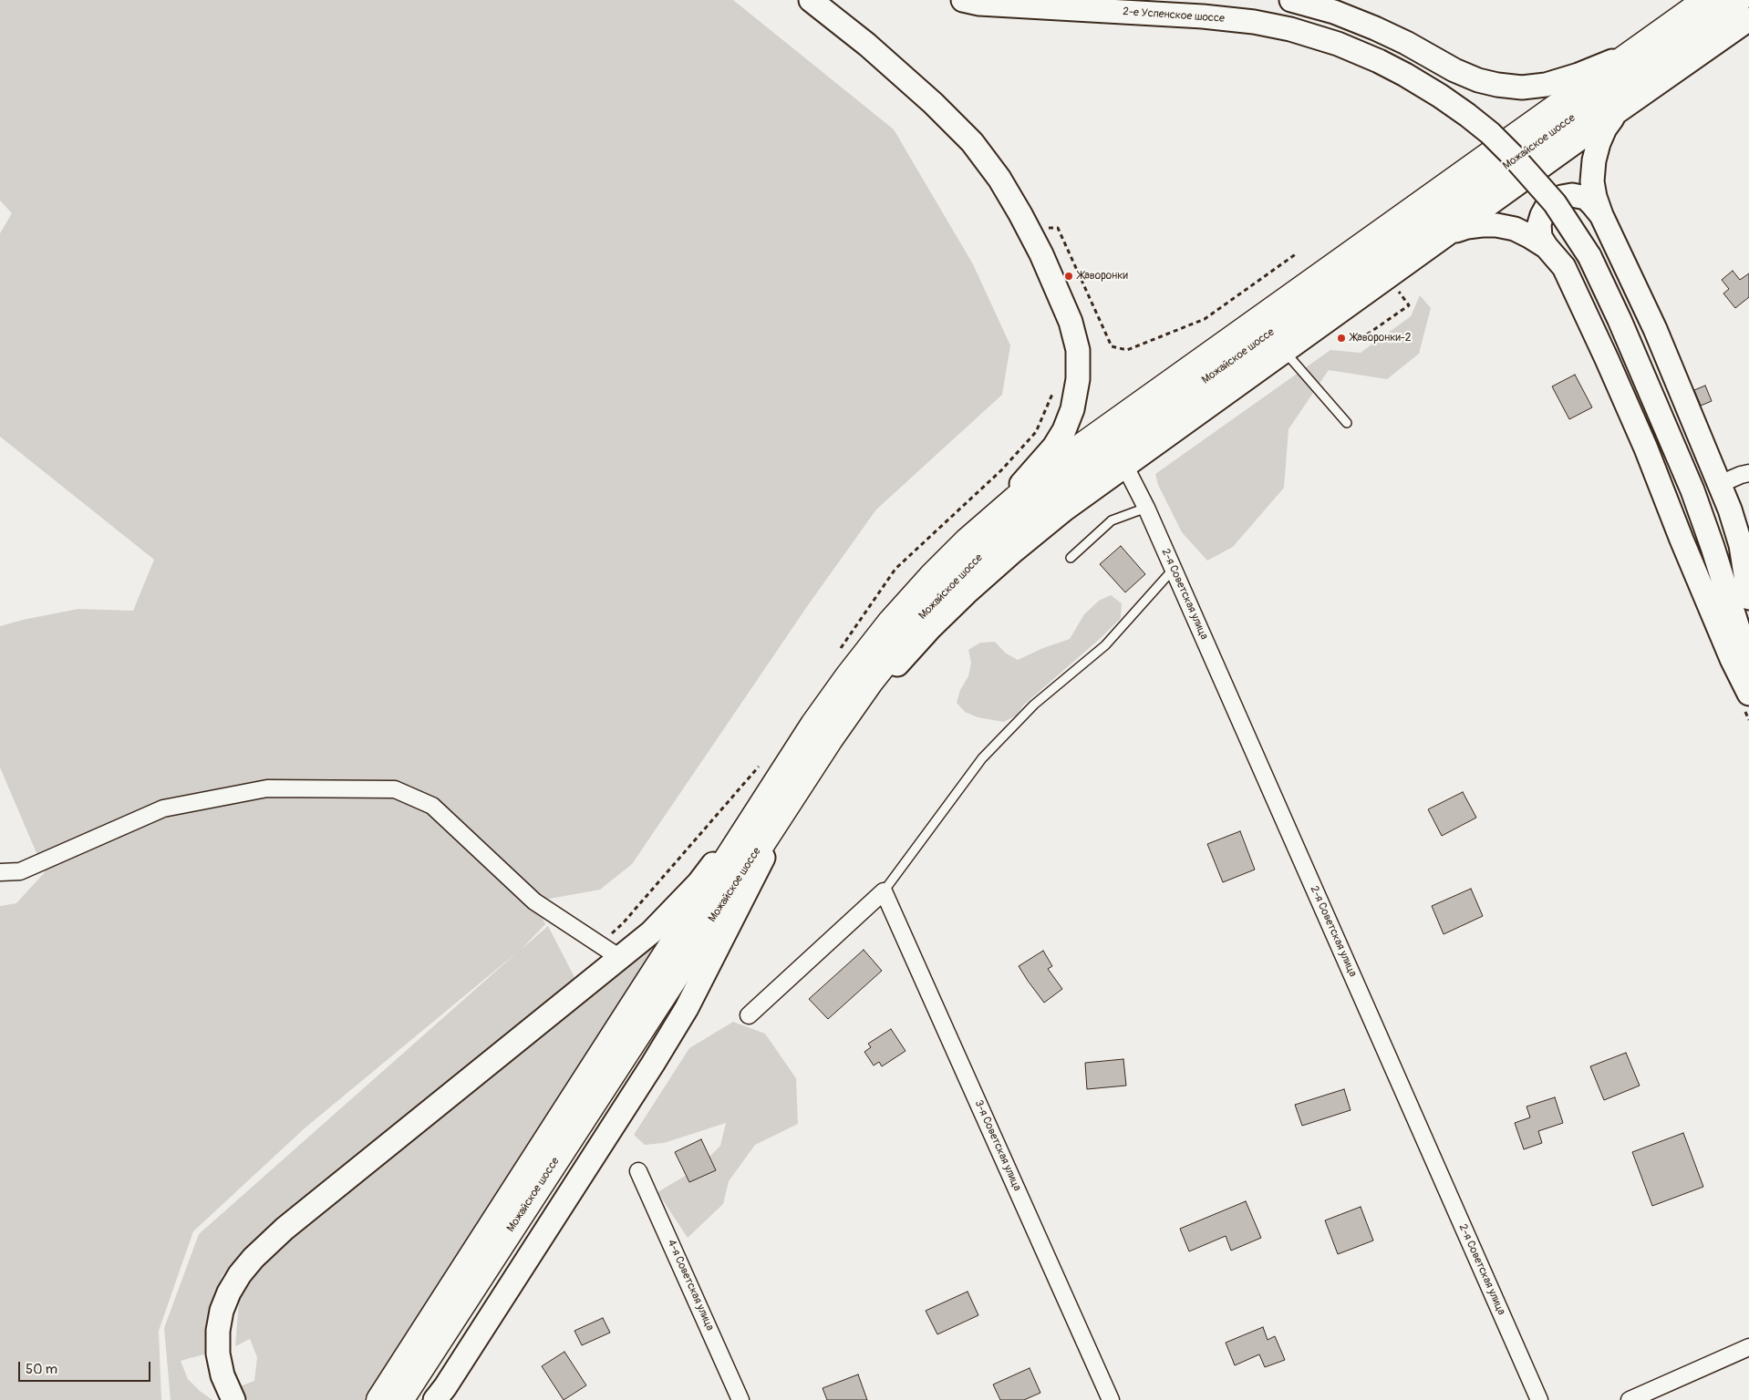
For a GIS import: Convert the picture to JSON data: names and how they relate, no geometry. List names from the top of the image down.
{
  "streets": {
    "main road": ["2-е Успенское шоссе", "Можайское шоссе"],
    "street": ["2-я Советская улица", "3-я Советская улица", "4-я Советская улица"]
  },
  "places": ["Жаворонки", "Жаворонки-2"],
  "scale_bar": "50 m"
}
